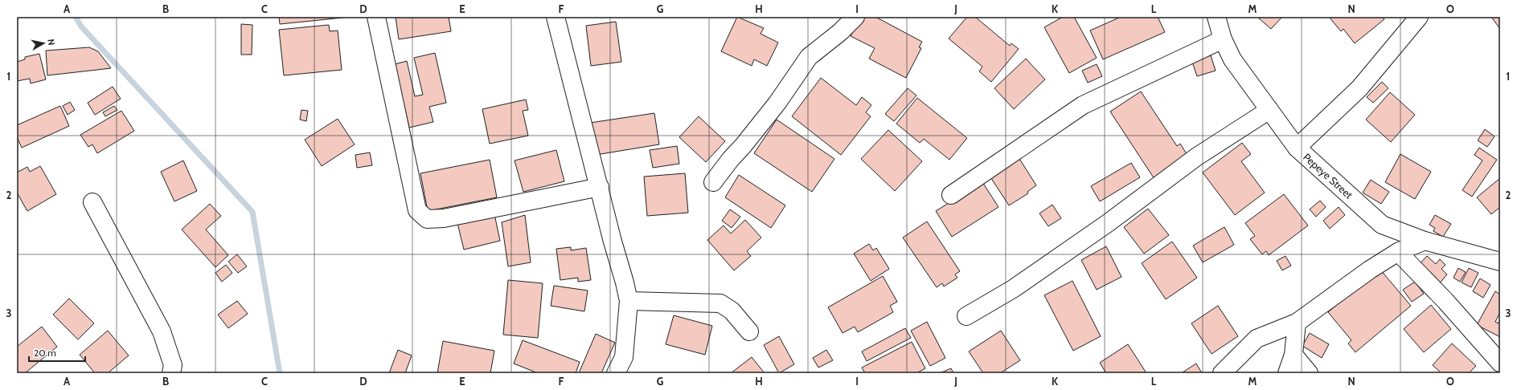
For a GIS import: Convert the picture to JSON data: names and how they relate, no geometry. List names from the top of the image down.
{
  "streets": {
    "street": ["Pepeye Street"]
  },
  "scale_bar": "20 m",
  "north": "right",
  "grid": {
    "columns": [
      "A",
      "B",
      "C",
      "D",
      "E",
      "F",
      "G",
      "H",
      "I",
      "J",
      "K",
      "L",
      "M",
      "N",
      "O"
    ],
    "rows": ["1", "2", "3"]
  }
}
